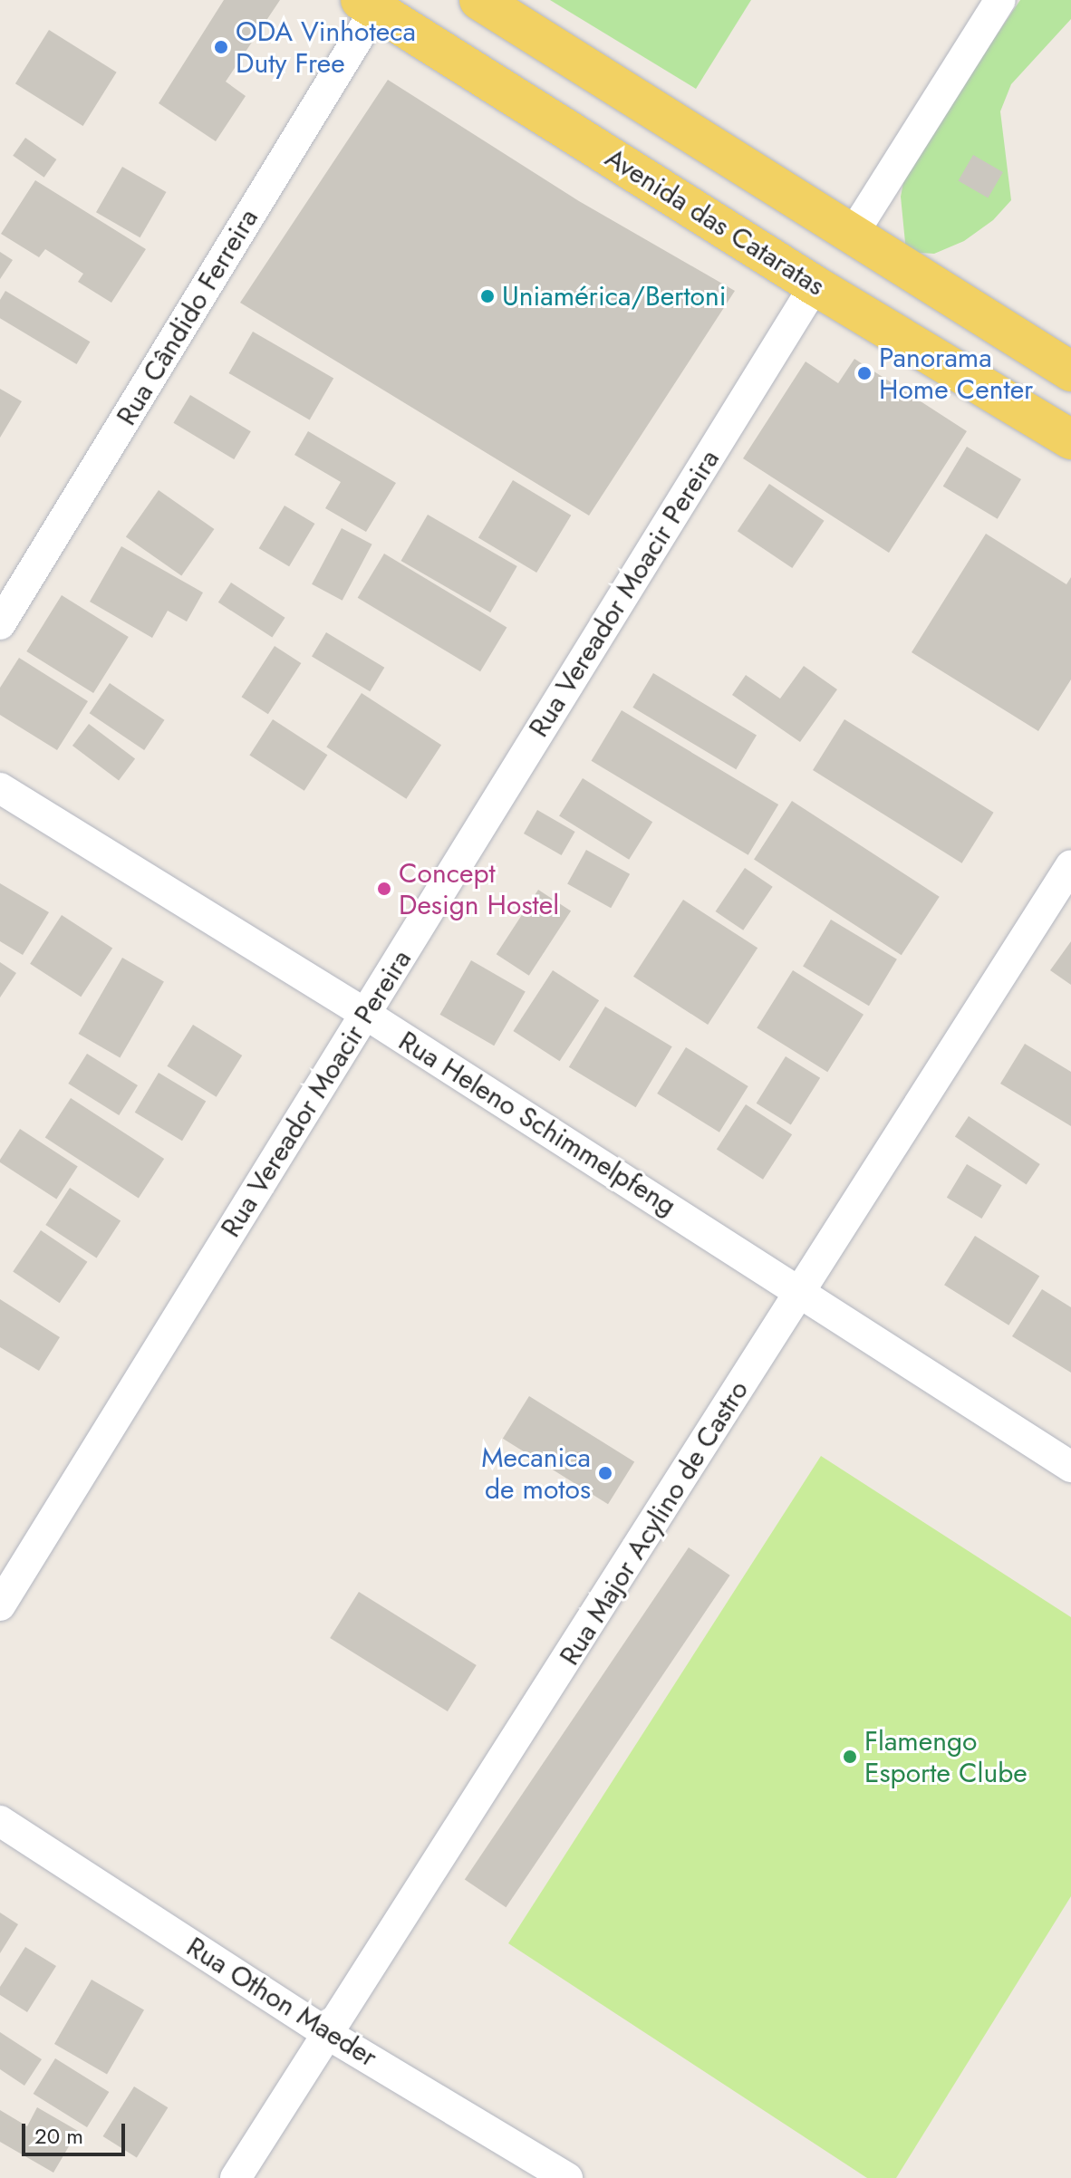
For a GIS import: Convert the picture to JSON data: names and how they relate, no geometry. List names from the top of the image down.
{
  "streets": {
    "main road": ["Avenida das Cataratas"],
    "street": [
      "Rua Cândido Ferreira",
      "Rua Vereador Moacir Pereira",
      "Rua Heleno Schimmelpfeng",
      "Rua Major Acylino de Castro",
      "Rua Othon Maeder"
    ]
  },
  "crossings": [
    ["Avenida das Cataratas", "Rua Cândido Ferreira"],
    ["Avenida das Cataratas", "Rua Vereador Moacir Pereira"],
    ["Rua Vereador Moacir Pereira", "Rua Heleno Schimmelpfeng"],
    ["Rua Heleno Schimmelpfeng", "Rua Major Acylino de Castro"],
    ["Rua Major Acylino de Castro", "Rua Othon Maeder"]
  ],
  "places": [
    "ODA Vinhoteca Duty Free",
    "Uniamérica/Bertoni",
    "Panorama Home Center",
    "Concept Design Hostel",
    "Mecanica de motos",
    "Flamengo Esporte Clube"
  ],
  "scale_bar": "20 m"
}
